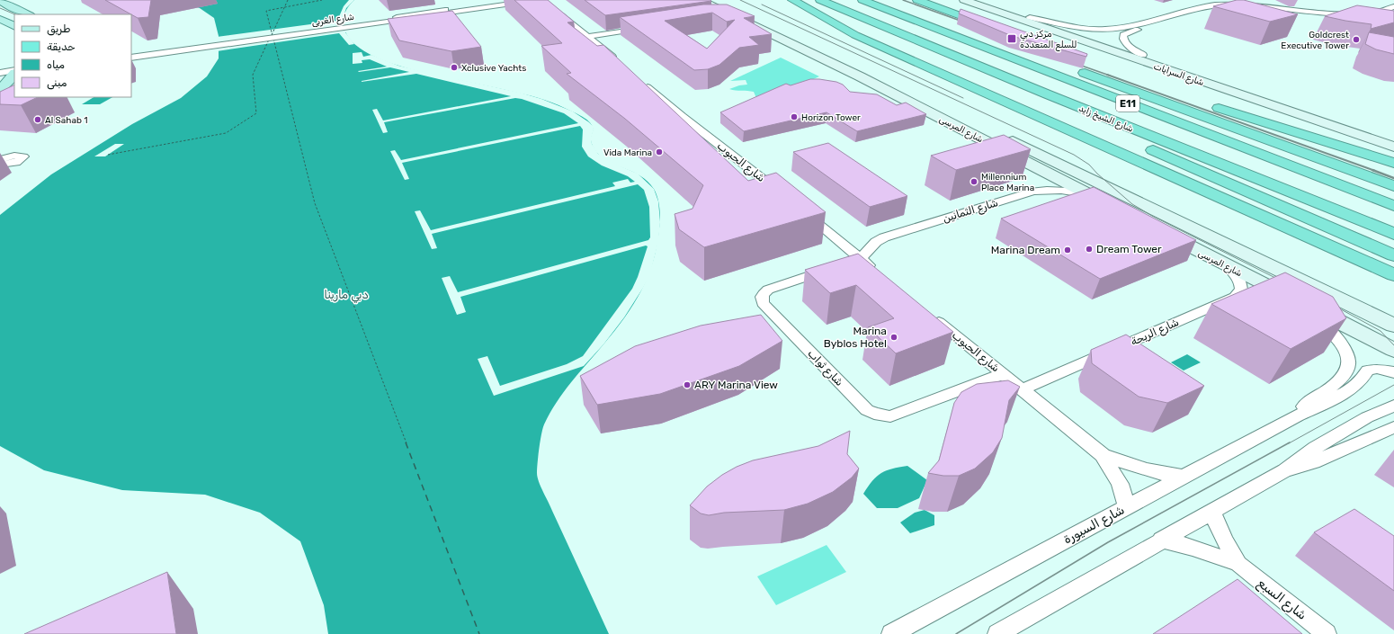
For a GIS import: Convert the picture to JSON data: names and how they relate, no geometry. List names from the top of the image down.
{
  "streets": {
    "highway": ["E11", "شارع الشيخ زايد"],
    "main road": ["شارع السرايات", "شارع المرسى"],
    "street": [
      "شارع الغربى",
      "شارع الحبوب",
      "شارع الثمانين",
      "شارع الريحة",
      "شارع ثواب",
      "شارع السيورة",
      "شارع السبع"
    ]
  },
  "crossings": [
    ["شارع المرسى", "شارع الثمانين"],
    ["شارع المرسى", "شارع الريحة"],
    ["شارع المرسى", "شارع السيورة"],
    ["شارع الحبوب", "شارع الريحة"],
    ["شارع الحبوب", "شارع ثواب"],
    ["شارع الحبوب", "شارع السيورة"],
    ["شارع الثمانين", "شارع ثواب"]
  ],
  "water": ["دبي مارينا"],
  "places": {
    "transit": ["مركز دبي للسلع المتعددة"],
    "other": [
      "Goldcrest Executive Tower",
      "Xclusive Yachts",
      "Horizon Tower",
      "Al Sahab 1",
      "Vida Marina",
      "Millennium Place Marina",
      "Dream Tower",
      "Marina Dream",
      "Marina Byblos Hotel",
      "ARY Marina View"
    ]
  },
  "legend": [
    "طريق",
    "حديقة",
    "مياه",
    "مبنى"
  ]
}
